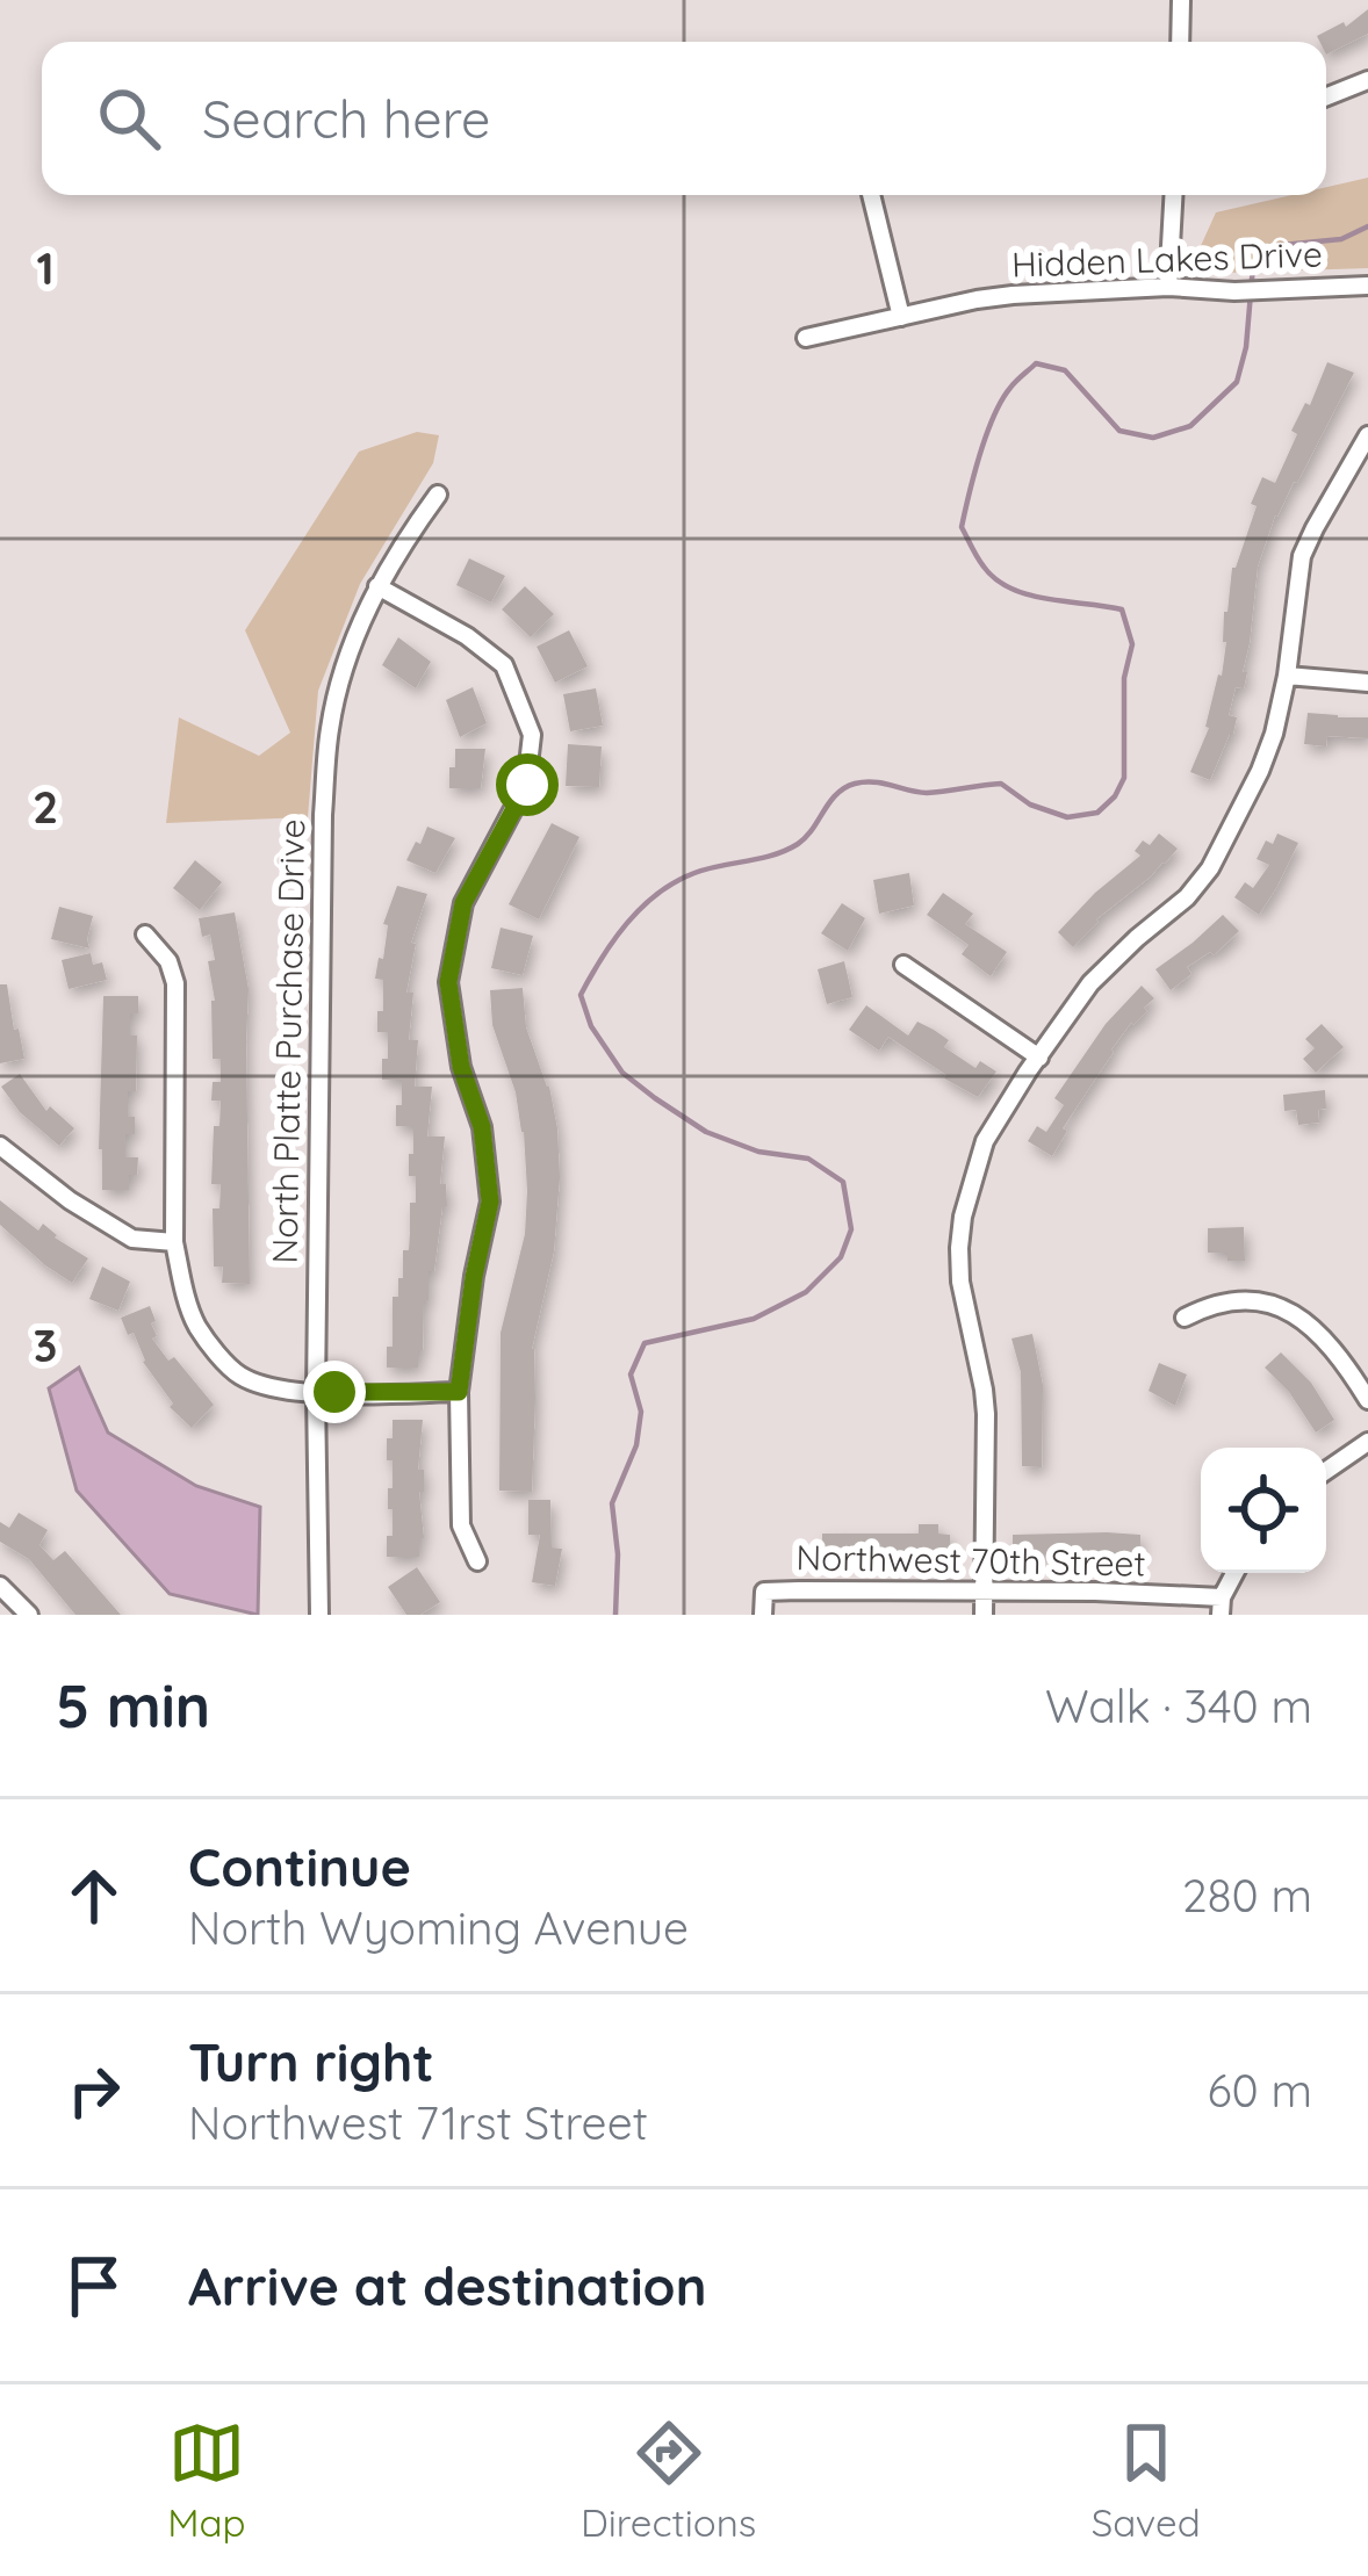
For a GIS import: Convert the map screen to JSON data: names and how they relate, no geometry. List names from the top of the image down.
{
  "streets": {
    "street": ["Hidden Lakes Drive", "North Platte Purchase Drive", "Northwest 70th Street"]
  },
  "page": {
    "search": "Search here",
    "heading": ["5 min", "Walk · 340 m"],
    "list": [
      ["Continue", "North Wyoming Avenue", "280 m"],
      ["Turn right", "Northwest 71rst Street", "60 m"],
      "Arrive at destination"
    ],
    "nav": ["Map", "Directions", "Saved"]
  },
  "grid": {
    "rows": ["1", "2", "3"]
  }
}
